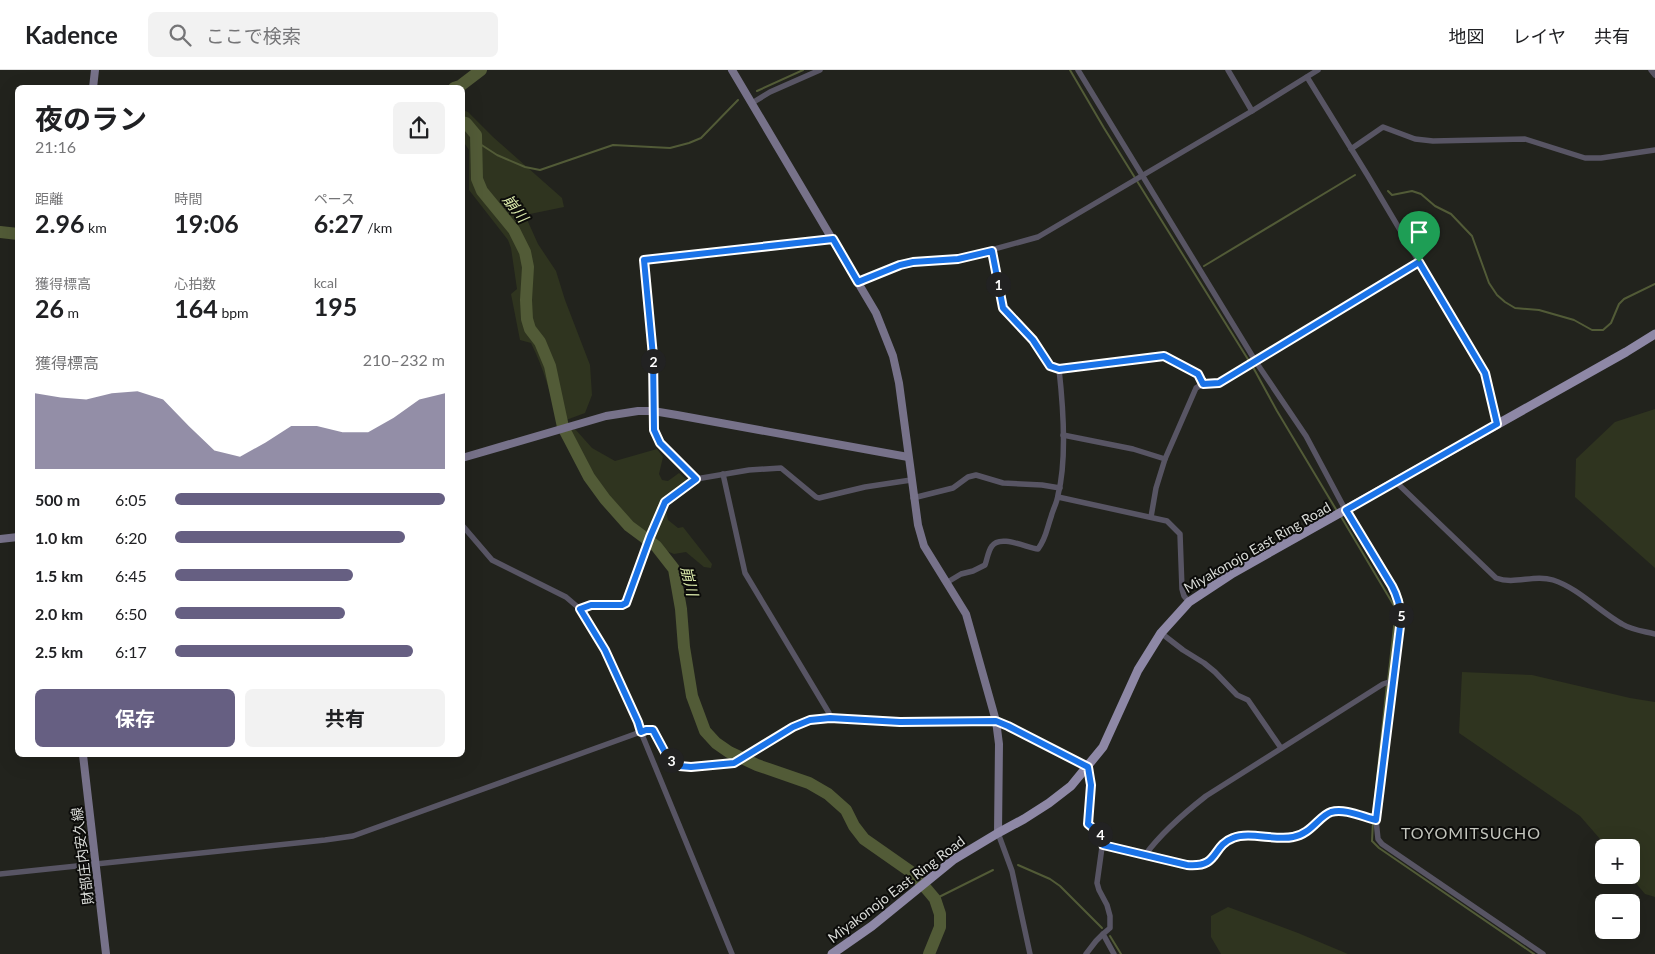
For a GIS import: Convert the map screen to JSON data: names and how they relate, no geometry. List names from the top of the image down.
{
  "streets": {
    "main road": ["Miyakonojo East Ring Road"],
    "street": ["財部庄内安久線"]
  },
  "districts": ["TOYOMITSUCHO"],
  "water": ["崩川"],
  "page": {
    "header": "Kadence",
    "search": "ここで検索",
    "nav": ["地図", "レイヤ", "共有"],
    "heading": ["夜のラン", "21:16"],
    "stats": [
      ["距離", "2.96 km"],
      ["時間", "19:06"],
      ["ペース", "6:27 /km"],
      ["獲得標高", "26 m"],
      ["心拍数", "164 bpm"],
      ["kcal", "195"]
    ],
    "pins": [
      "1",
      "2",
      "5",
      "3",
      "4"
    ],
    "chart": ["獲得標高", "210–232 m"],
    "list": [
      {
        "name": "500 m",
        "note": "6:05"
      },
      {
        "name": "1.0 km",
        "note": "6:20"
      },
      {
        "name": "1.5 km",
        "note": "6:45"
      },
      {
        "name": "2.0 km",
        "note": "6:50"
      },
      {
        "name": "2.5 km",
        "note": "6:17"
      }
    ],
    "buttons": ["保存", "共有"],
    "map_buttons": ["+", "−"]
  }
}
